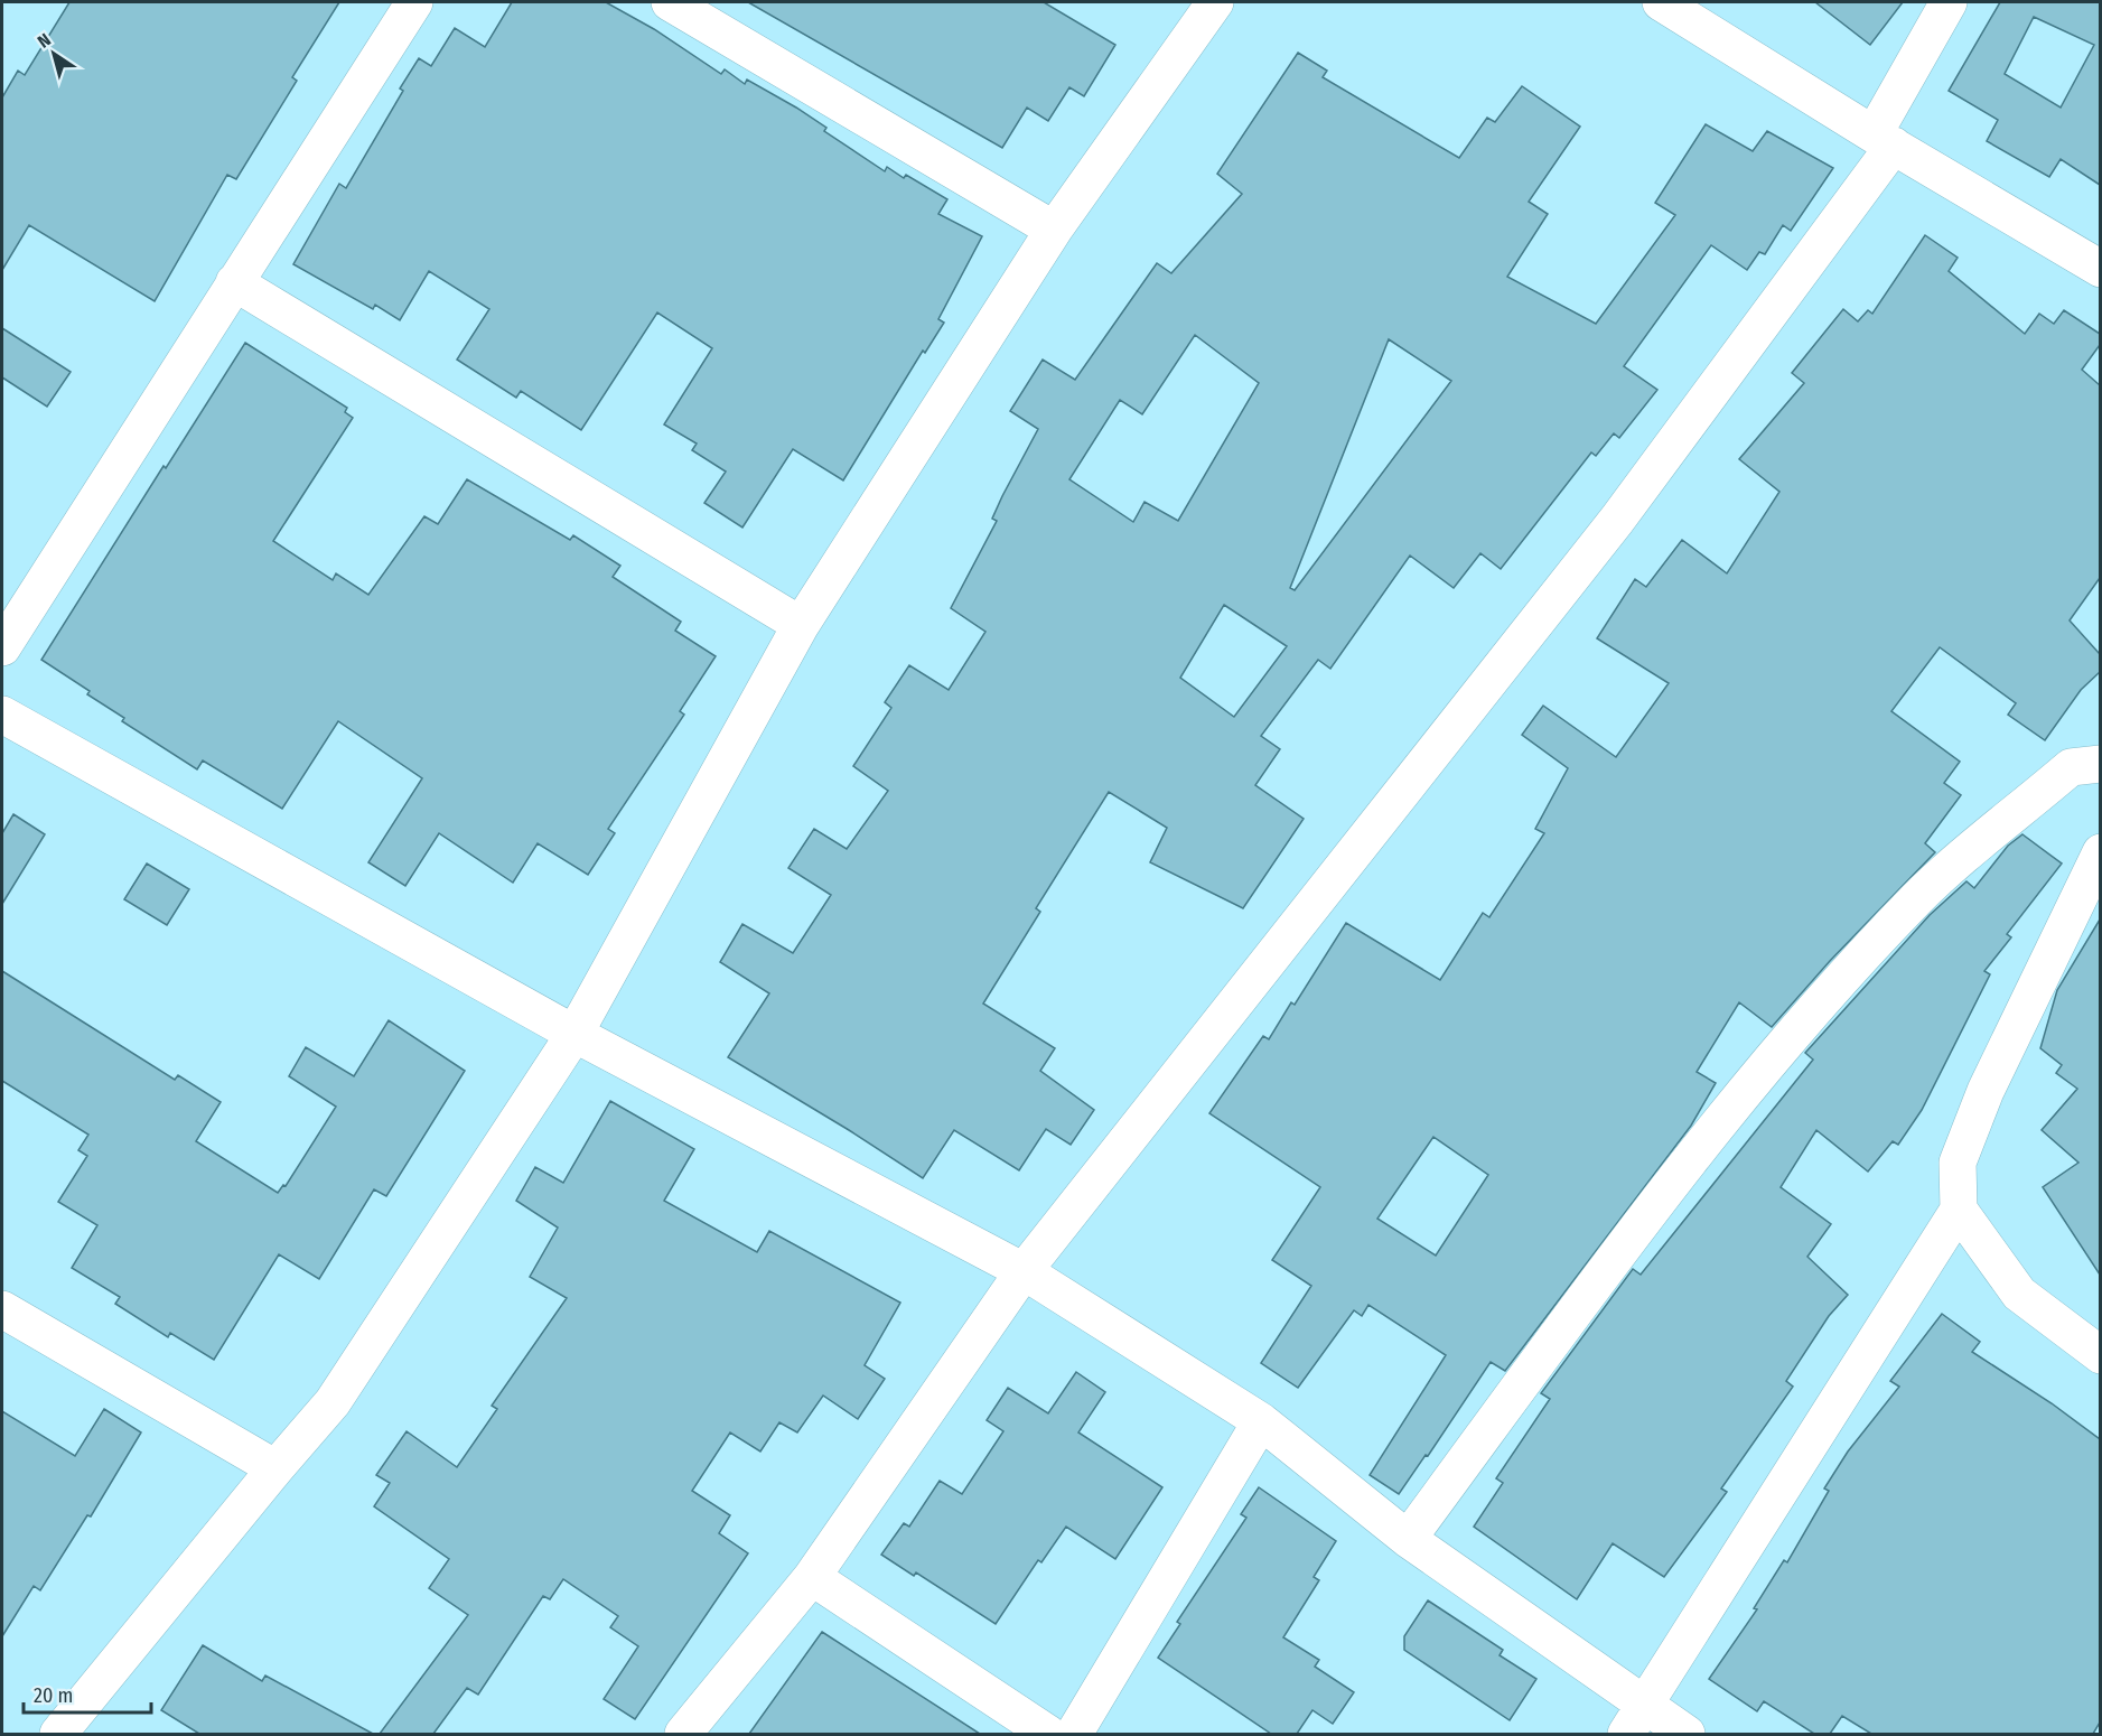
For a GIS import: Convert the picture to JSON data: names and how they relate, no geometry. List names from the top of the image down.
{
  "scale_bar": "20 m",
  "north": "top left"
}
